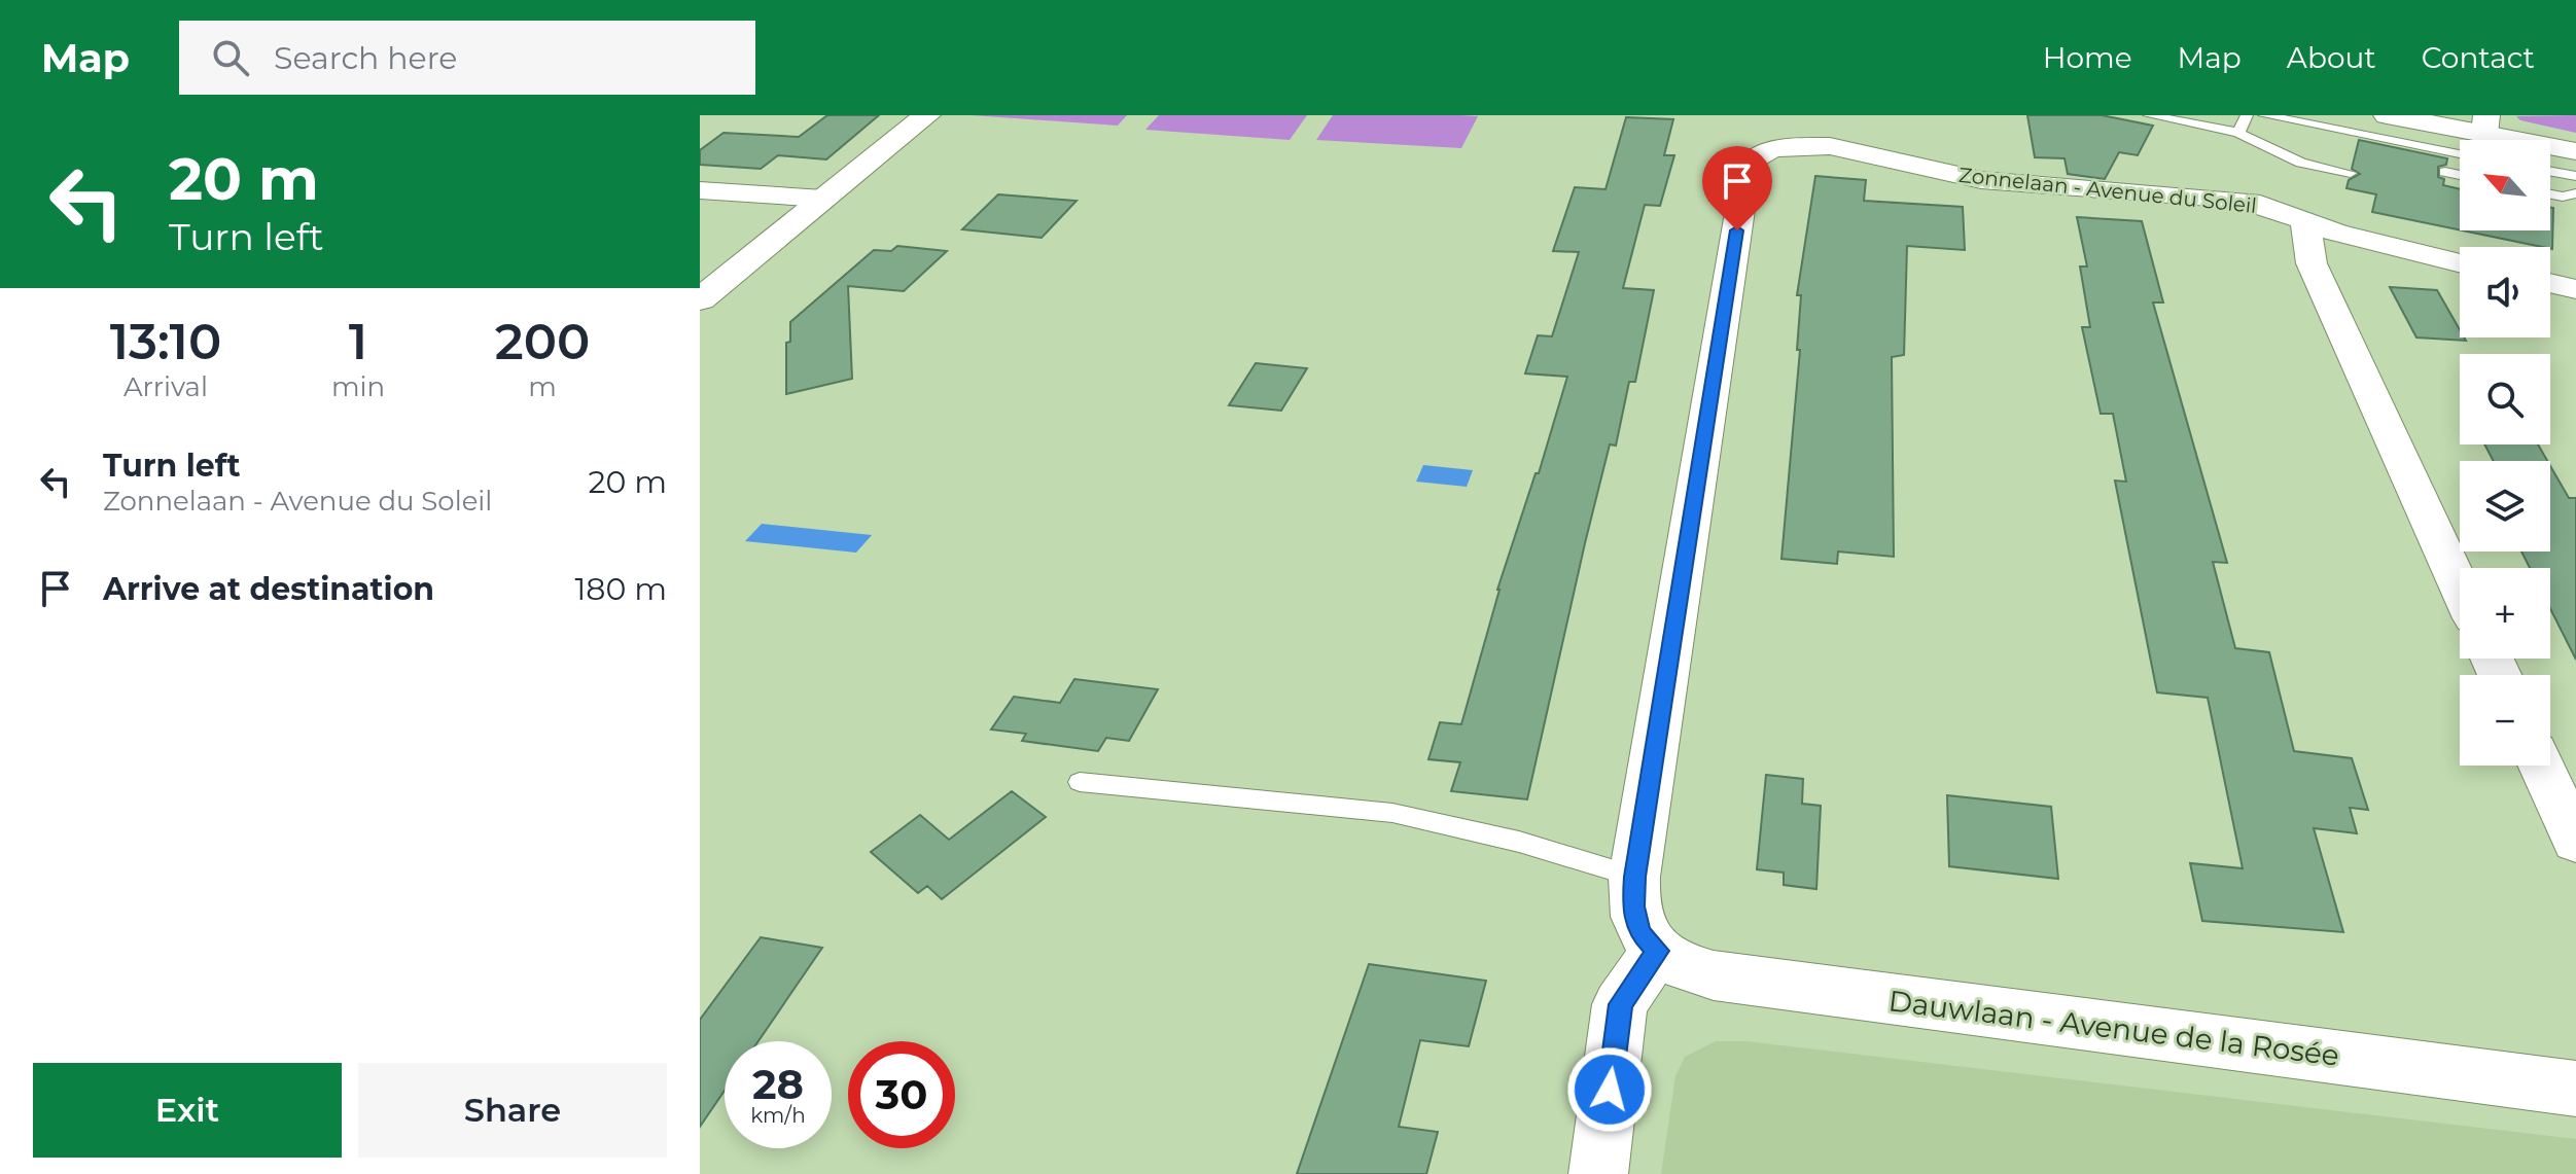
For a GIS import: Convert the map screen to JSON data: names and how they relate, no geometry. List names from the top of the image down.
{
  "streets": {
    "street": ["Zonnelaan - Avenue du Soleil", "Dauwlaan - Avenue de la Rosée"]
  },
  "crossings": [
    ["Zonnelaan - Avenue du Soleil", "Dauwlaan - Avenue de la Rosée"]
  ],
  "north": "top left",
  "page": {
    "header": "Map",
    "search": "Search here",
    "nav": [
      "Home",
      "Map",
      "About",
      "Contact"
    ],
    "turn": ["20 m", "Turn left"],
    "map_buttons": ["+", "−"],
    "eta": [
      "13:10",
      "Arrival",
      "1",
      "min",
      "200",
      "m"
    ],
    "list": [
      {
        "name": "Turn left",
        "note": "Zonnelaan - Avenue du Soleil",
        "value": "20 m"
      },
      {
        "name": "Arrive at destination",
        "value": "180 m"
      }
    ],
    "speed": "28 km/h",
    "limit": "30",
    "buttons": ["Exit", "Share"]
  }
}
